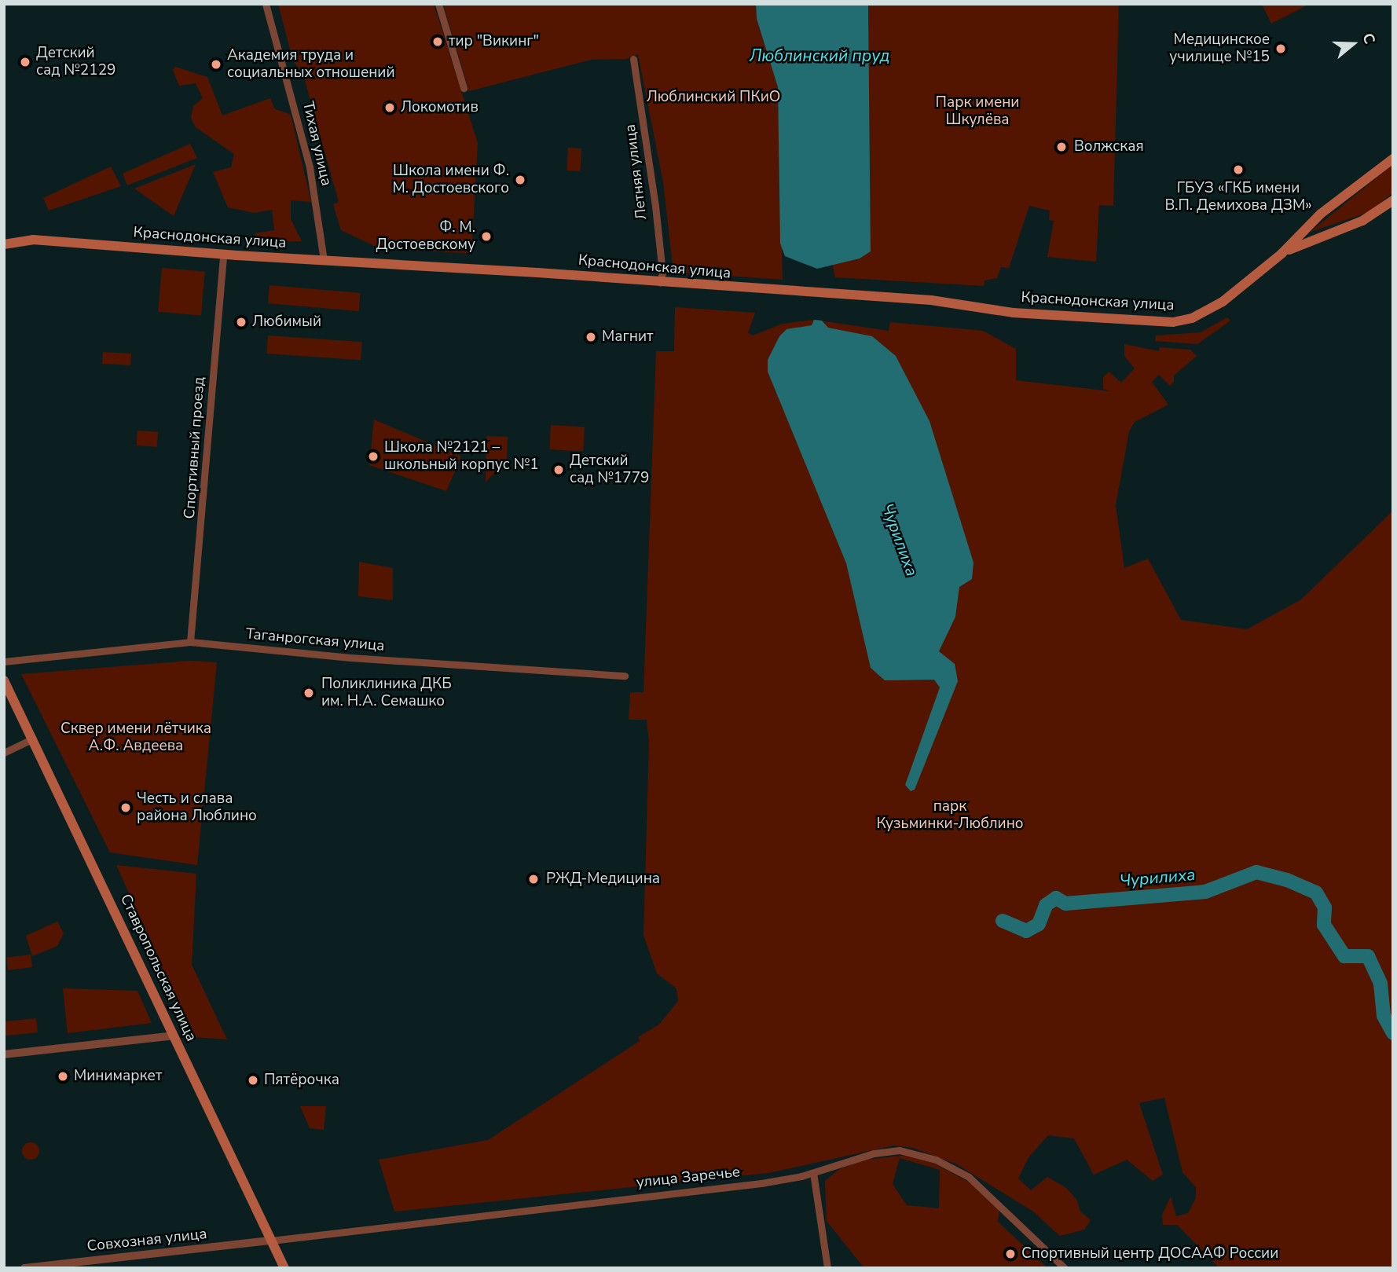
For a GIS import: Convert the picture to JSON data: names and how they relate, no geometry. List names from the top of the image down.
{
  "streets": {
    "main road": ["Краснодонская улица", "Ставропольская улица"],
    "street": [
      "Тихая улица",
      "Летняя улица",
      "Спортивный проезд",
      "Таганрогская улица",
      "улица Заречье",
      "Совхозная улица"
    ]
  },
  "crossings": [
    ["Тихая улица", "Краснодонская улица"],
    ["Летняя улица", "Краснодонская улица"],
    ["Краснодонская улица", "Спортивный проезд"],
    ["Спортивный проезд", "Таганрогская улица"],
    ["Ставропольская улица", "улица Заречье"],
    ["Ставропольская улица", "Совхозная улица"],
    ["улица Заречье", "Совхозная улица"]
  ],
  "water": ["Люблинский пруд", "Чурилиха"],
  "parks": [
    "Люблинский ПКиО",
    "Парк имени Шкулёва",
    "Сквер имени лётчика А.Ф. Авдеева",
    "парк Кузьминки-Люблино"
  ],
  "places": [
    "тир \"Викинг\"",
    "Медицинское училище №15",
    "Детский сад №2129",
    "Академия труда и социальных отношений",
    "Локомотив",
    "Волжская",
    "ГБУЗ «ГКБ имени В.П. Демихова ДЗМ»",
    "Школа имени Ф. М. Достоевского",
    "Ф. М. Достоевскому",
    "Любимый",
    "Магнит",
    "Школа №2121 – школьный корпус №1",
    "Детский сад №1779",
    "Поликлиника ДКБ им. Н.А. Семашко",
    "Честь и слава района Люблино",
    "РЖД-Медицина",
    "Минимаркет",
    "Пятёрочка",
    "Спортивный центр ДОСААФ России"
  ],
  "north": "right"
}
